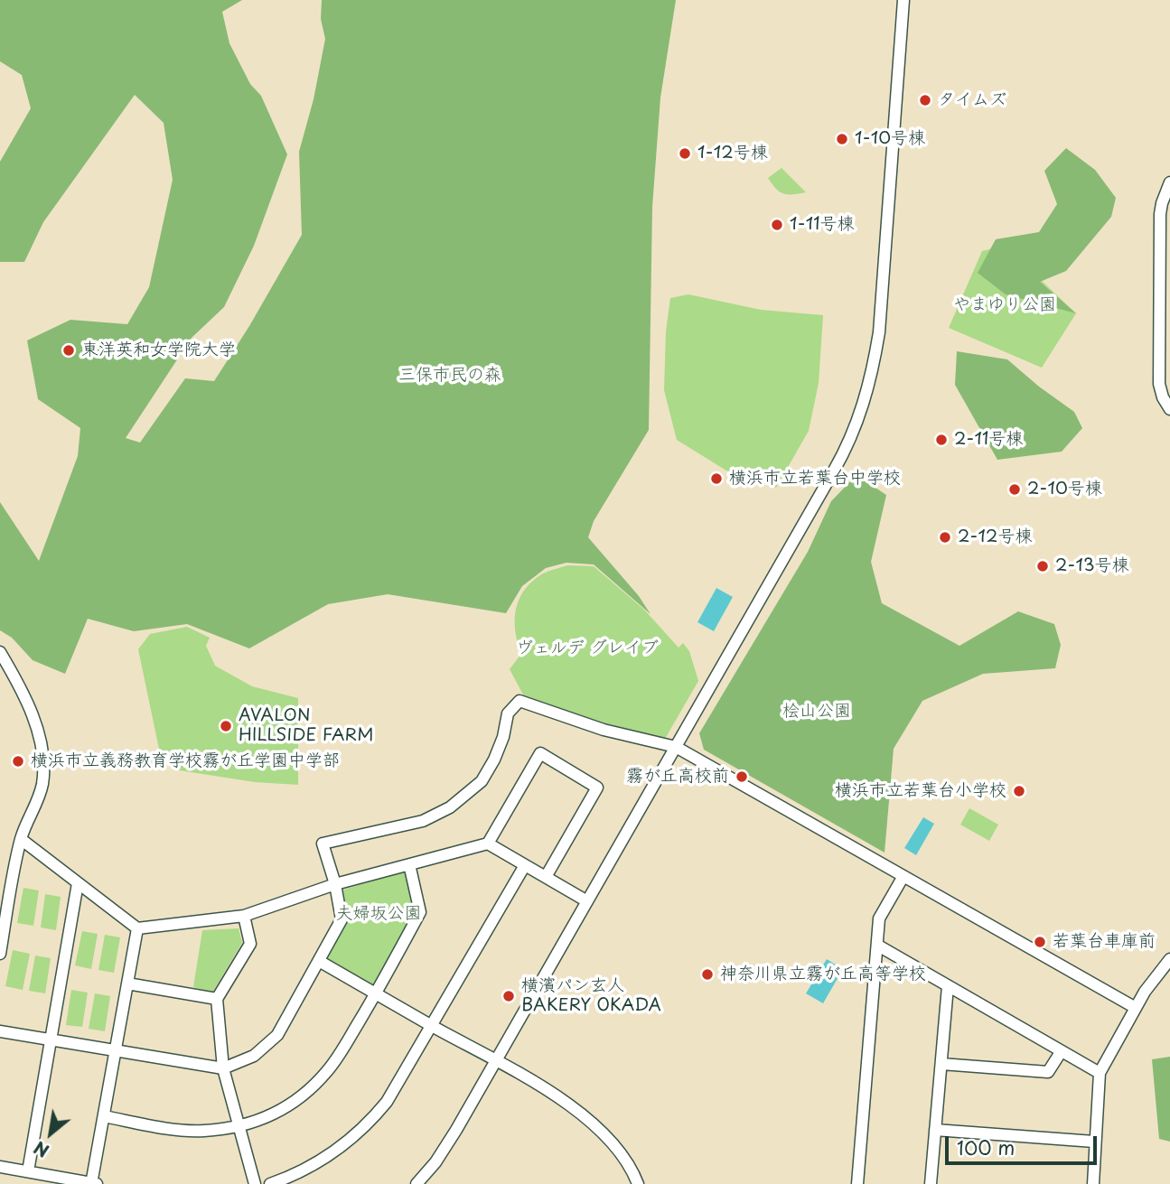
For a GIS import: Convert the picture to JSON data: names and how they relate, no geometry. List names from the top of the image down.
{
  "parks": [
    "やまゆり公園",
    "三保市民の森",
    "ヴェルデ グレイブ",
    "桧山公園",
    "夫婦坂公園"
  ],
  "places": [
    "タイムズ",
    "1-10号棟",
    "1-12号棟",
    "1-11号棟",
    "東洋英和女学院大学",
    "2-11号棟",
    "横浜市立若葉台中学校",
    "2-10号棟",
    "2-12号棟",
    "2-13号棟",
    "AVALON HILLSIDE FARM",
    "横浜市立義務教育学校霧が丘学園中学部",
    "霧が丘高校前",
    "横浜市立若葉台小学校",
    "若葉台車庫前",
    "神奈川県立霧が丘高等学校",
    "横濱パン玄人 BAKERY OKADA"
  ],
  "scale_bar": "100 m",
  "north": "bottom left"
}
